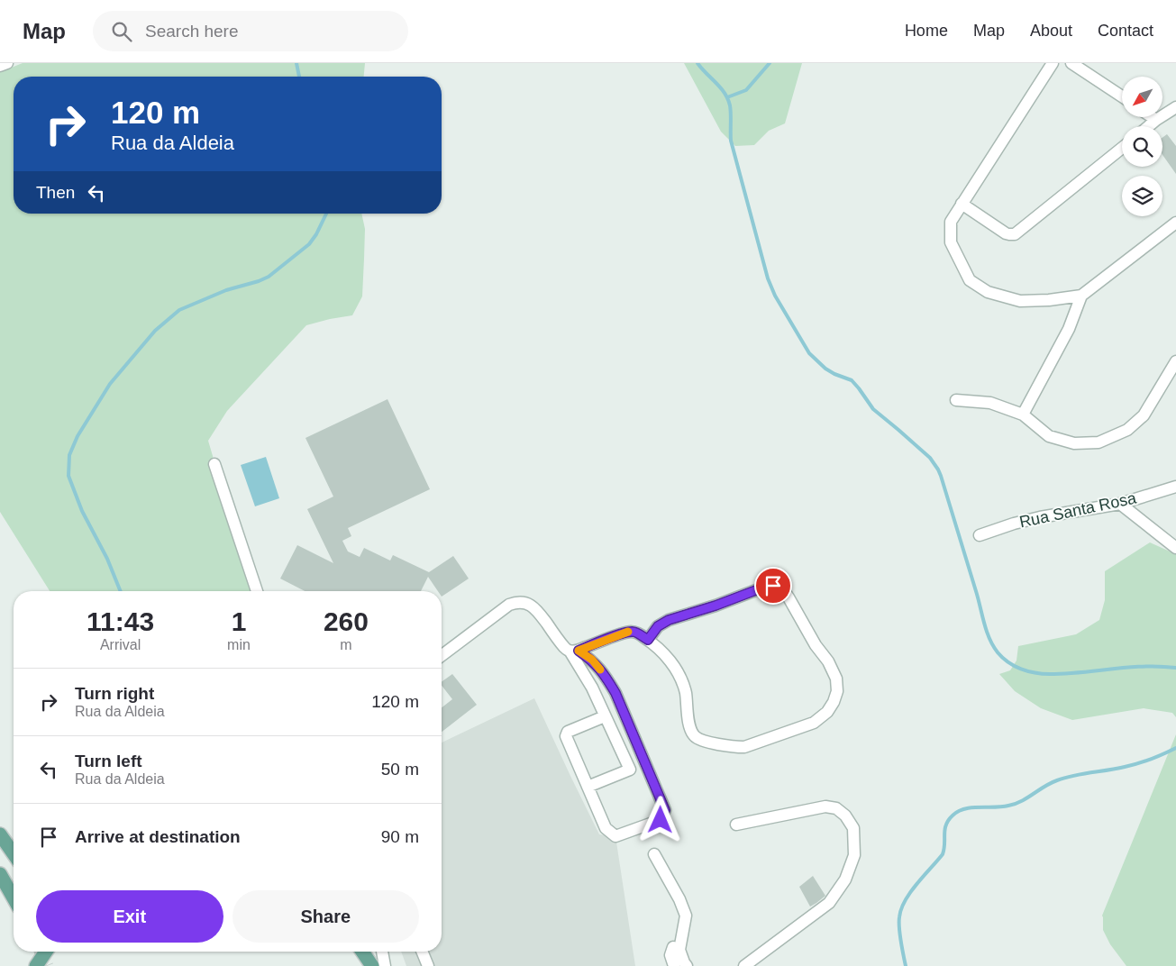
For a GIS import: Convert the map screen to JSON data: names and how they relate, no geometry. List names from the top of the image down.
{
  "streets": {
    "street": ["Rua Santa Rosa"]
  },
  "north": "bottom left",
  "page": {
    "header": "Map",
    "search": "Search here",
    "nav": [
      "Home",
      "Map",
      "About",
      "Contact"
    ],
    "turn": ["120 m", "Rua da Aldeia"],
    "then": "Then",
    "eta": [
      "11:43",
      "Arrival",
      "1",
      "min",
      "260",
      "m"
    ],
    "list": [
      {
        "name": "Turn right",
        "note": "Rua da Aldeia",
        "value": "120 m"
      },
      {
        "name": "Turn left",
        "note": "Rua da Aldeia",
        "value": "50 m"
      },
      {
        "name": "Arrive at destination",
        "value": "90 m"
      }
    ],
    "buttons": ["Exit", "Share"]
  }
}
